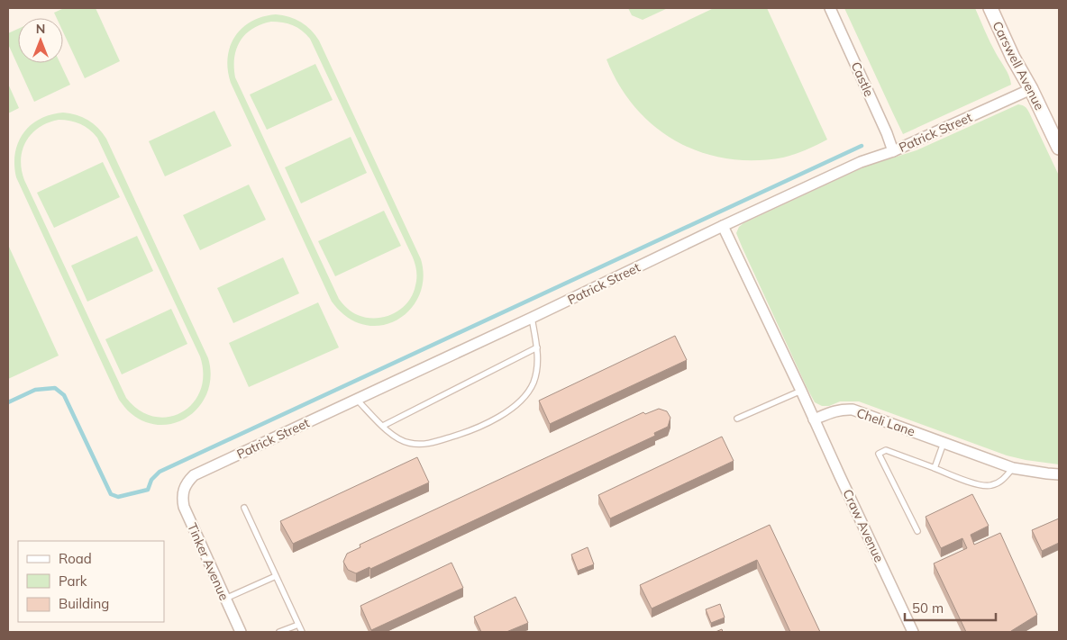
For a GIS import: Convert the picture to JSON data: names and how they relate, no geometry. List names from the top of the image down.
{
  "streets": {
    "street": [
      "Carswell Avenue",
      "Castle",
      "Patrick Street",
      "Cheli Lane",
      "Craw Avenue",
      "Tinker Avenue"
    ]
  },
  "crossings": [
    ["Carswell Avenue", "Patrick Street"],
    ["Castle", "Patrick Street"],
    ["Patrick Street", "Tinker Avenue"],
    ["Cheli Lane", "Craw Avenue"]
  ],
  "legend": ["Road", "Park", "Building"],
  "scale_bar": "50 m",
  "north": "top"
}
